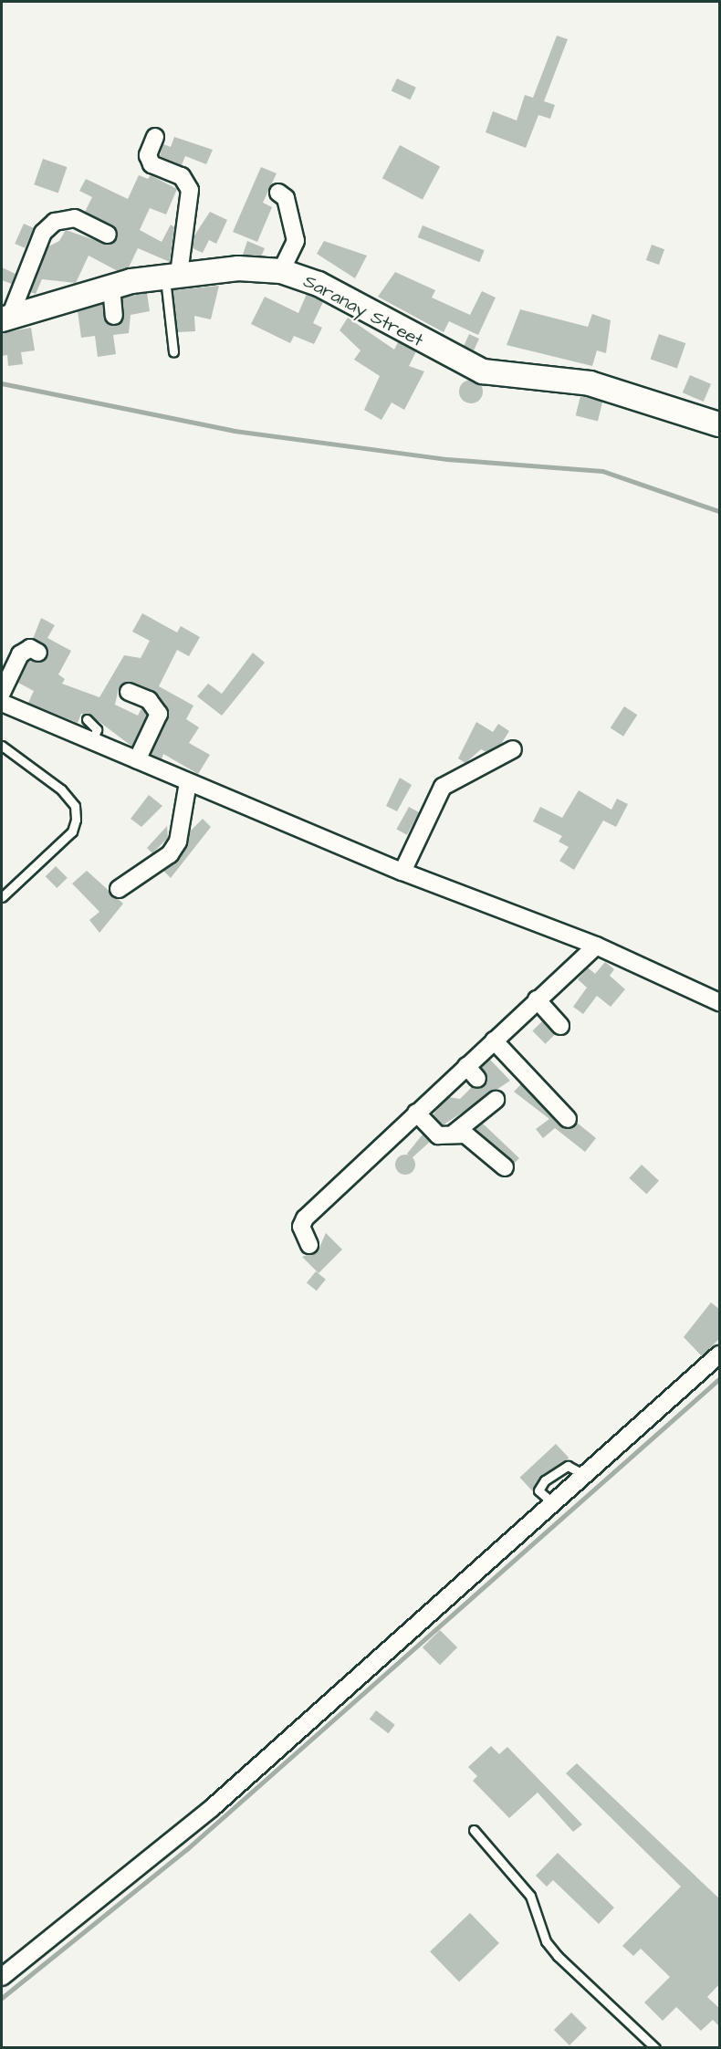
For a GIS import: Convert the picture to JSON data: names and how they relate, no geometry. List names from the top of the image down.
{
  "streets": {
    "street": ["Saranay Street"]
  }
}
